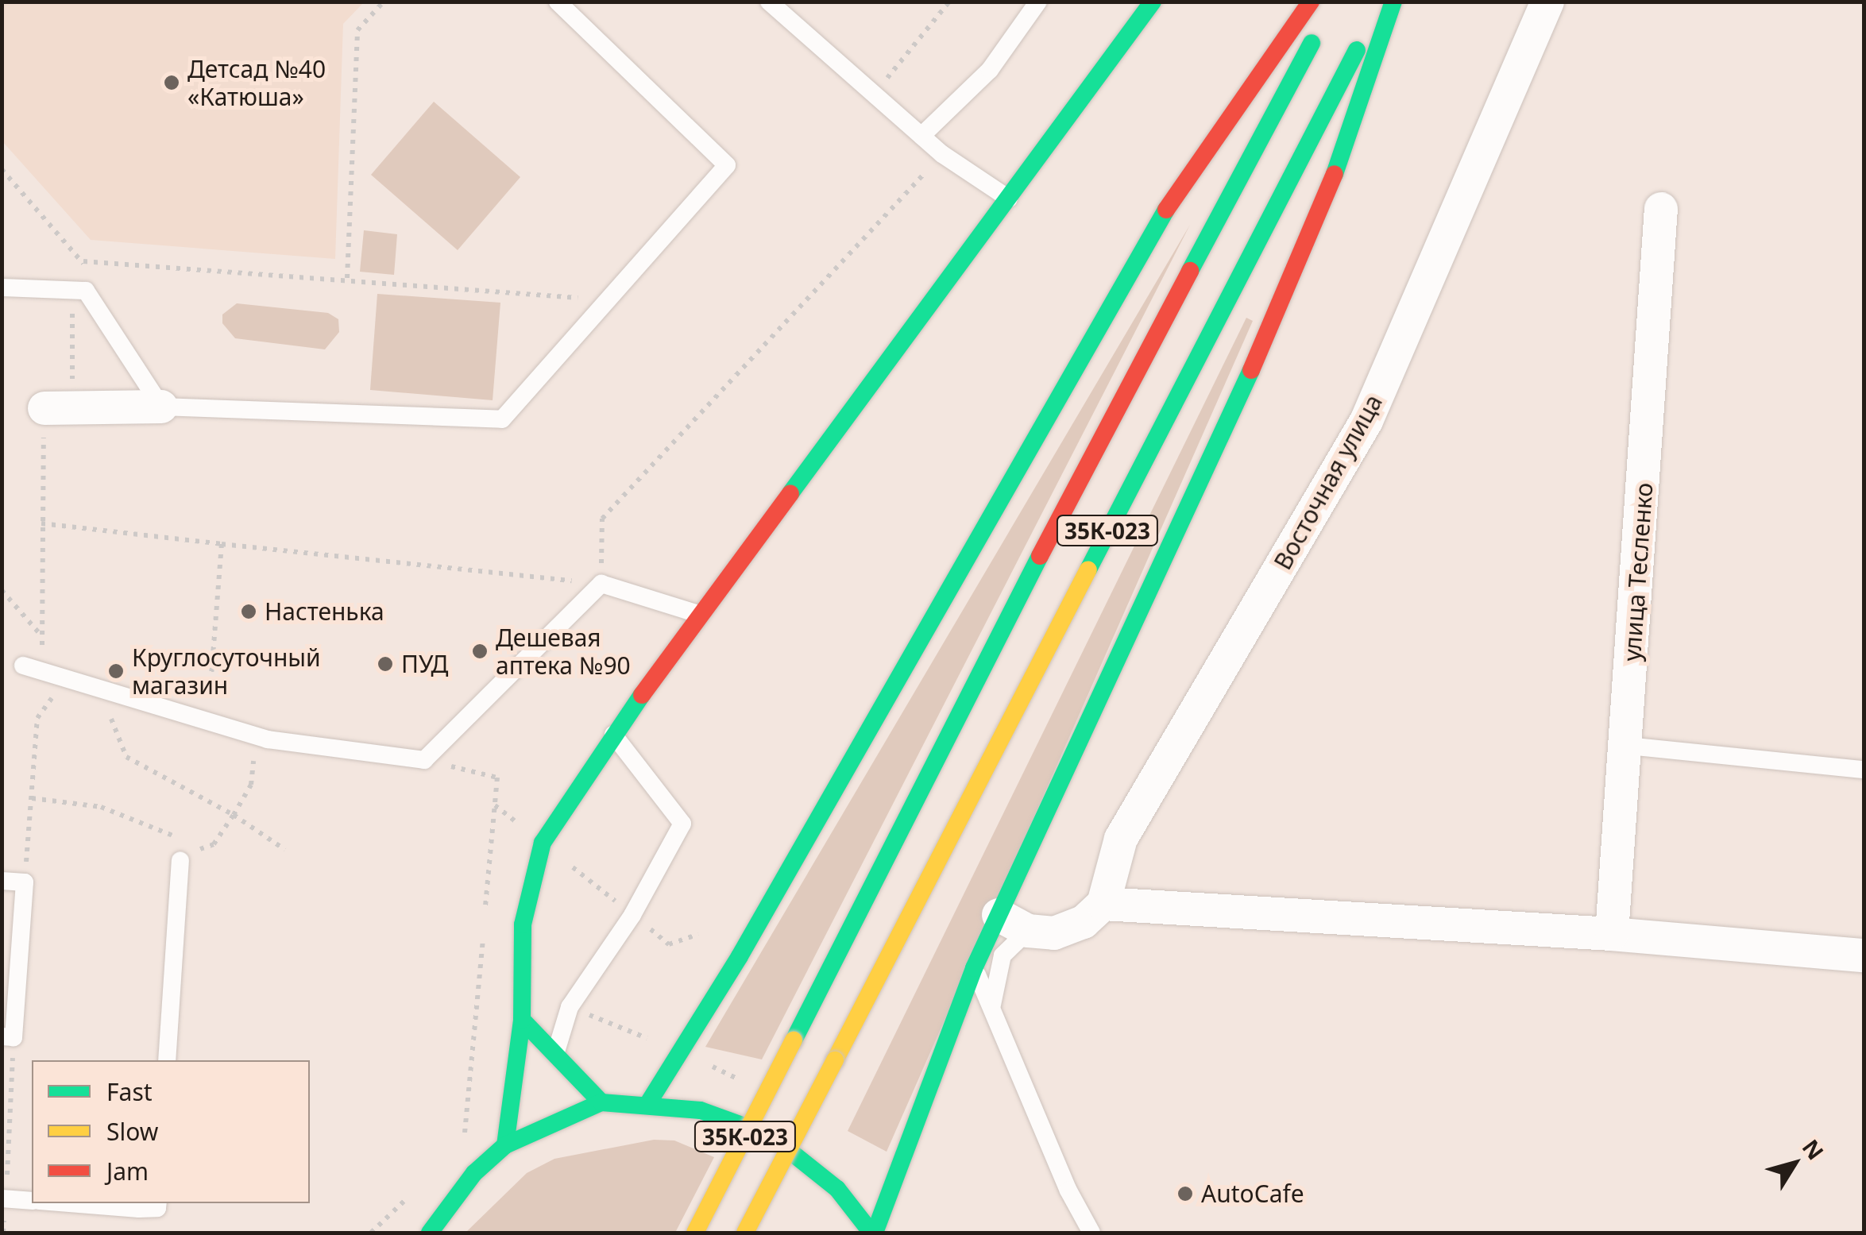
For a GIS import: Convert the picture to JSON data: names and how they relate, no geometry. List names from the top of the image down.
{
  "streets": {
    "main road": ["35К-023"],
    "street": ["Восточная улица", "улица Тесленко"]
  },
  "places": [
    "Детсад №40 «Катюша»",
    "Настенька",
    "Дешевая аптека №90",
    "ПУД",
    "Круглосуточный магазин",
    "AutoCafe"
  ],
  "legend": ["Fast", "Slow", "Jam"],
  "north": "top right"
}
